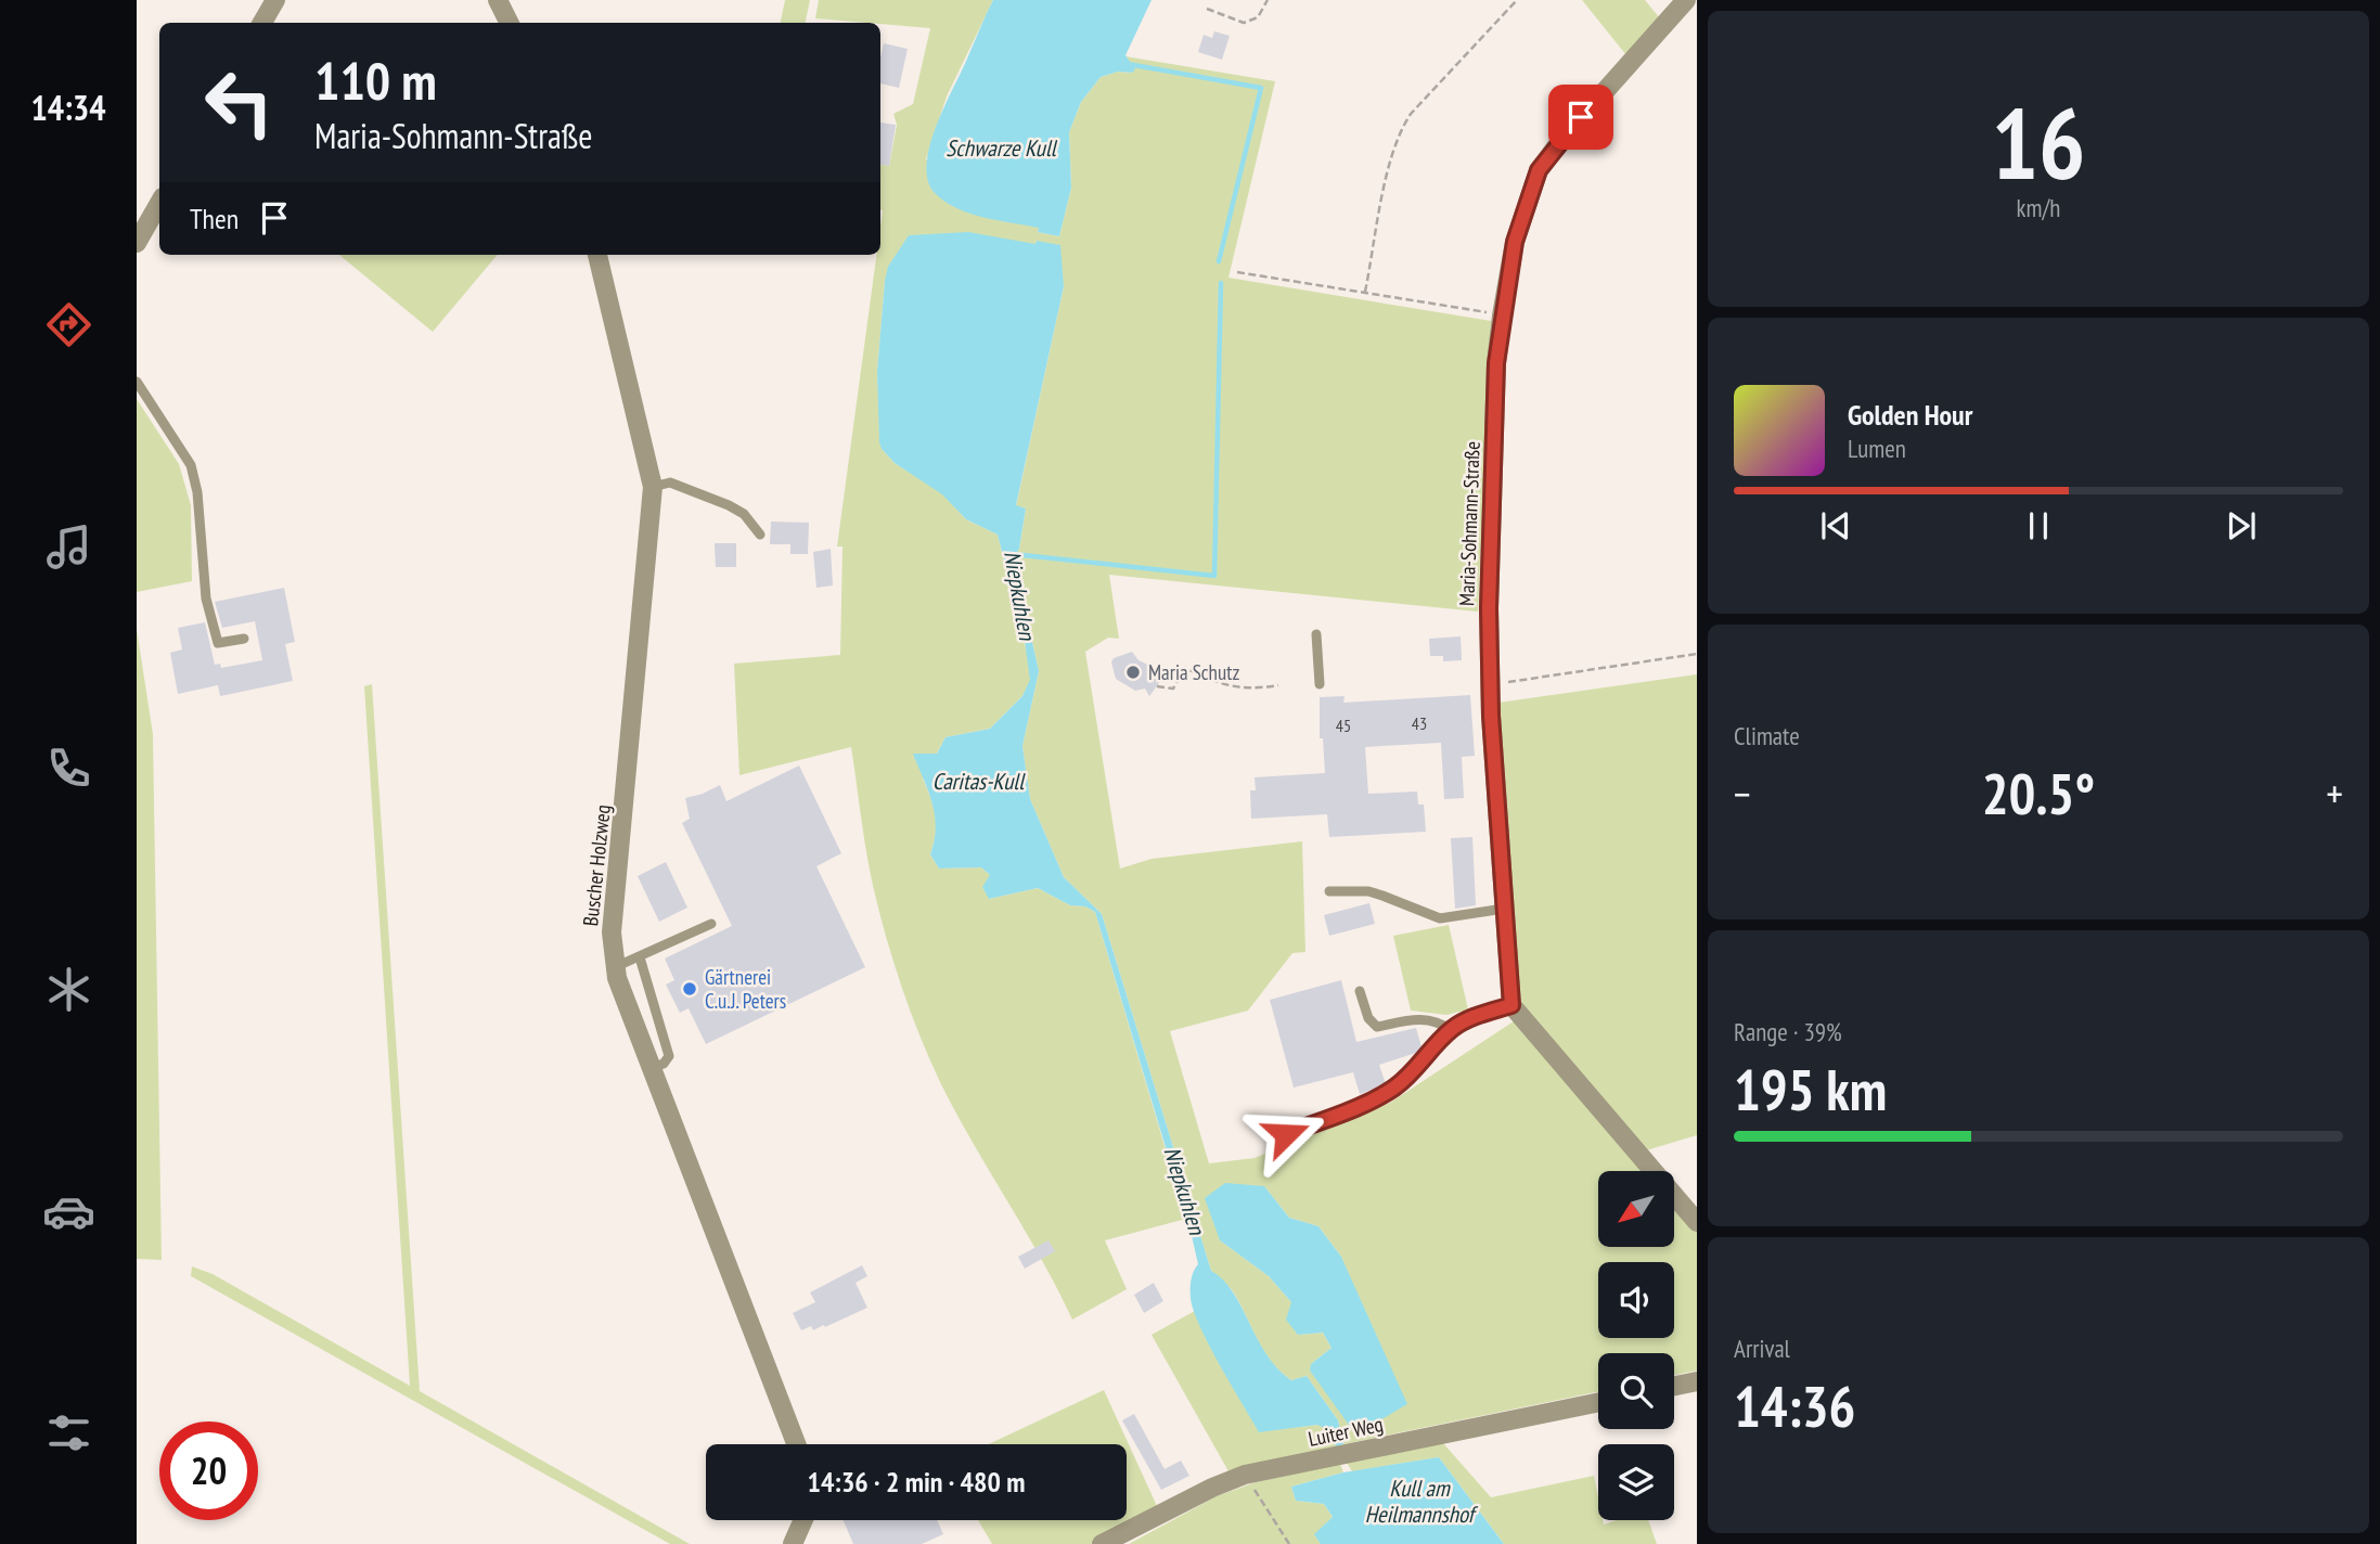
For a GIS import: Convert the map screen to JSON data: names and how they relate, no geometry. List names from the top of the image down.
{
  "streets": {
    "street": ["Maria-Sohmann-Straße", "Buscher Holzweg", "Luiter Weg"]
  },
  "water": [
    "Schwarze Kull",
    "Niepkuhlen",
    "Caritas-Kull",
    "Kull am Heilmannshof"
  ],
  "places": ["Maria Schutz", "Gärtnerei C.u.J. Peters"],
  "house_numbers": ["43", "45"],
  "north": "bottom left",
  "page": {
    "tabs": "14:34",
    "tile": [
      ["16", "km/h"],
      "Climate",
      ["Range · 39%", "195 km"],
      ["Arrival", "14:36"]
    ],
    "turn": ["110 m", "Maria-Sohmann-Straße"],
    "then": "Then",
    "song": ["Golden Hour", "Lumen"],
    "heat": ["−", "20.5°", "+"],
    "limit": "20",
    "trip": "14:36 · 2 min · 480 m"
  }
}
